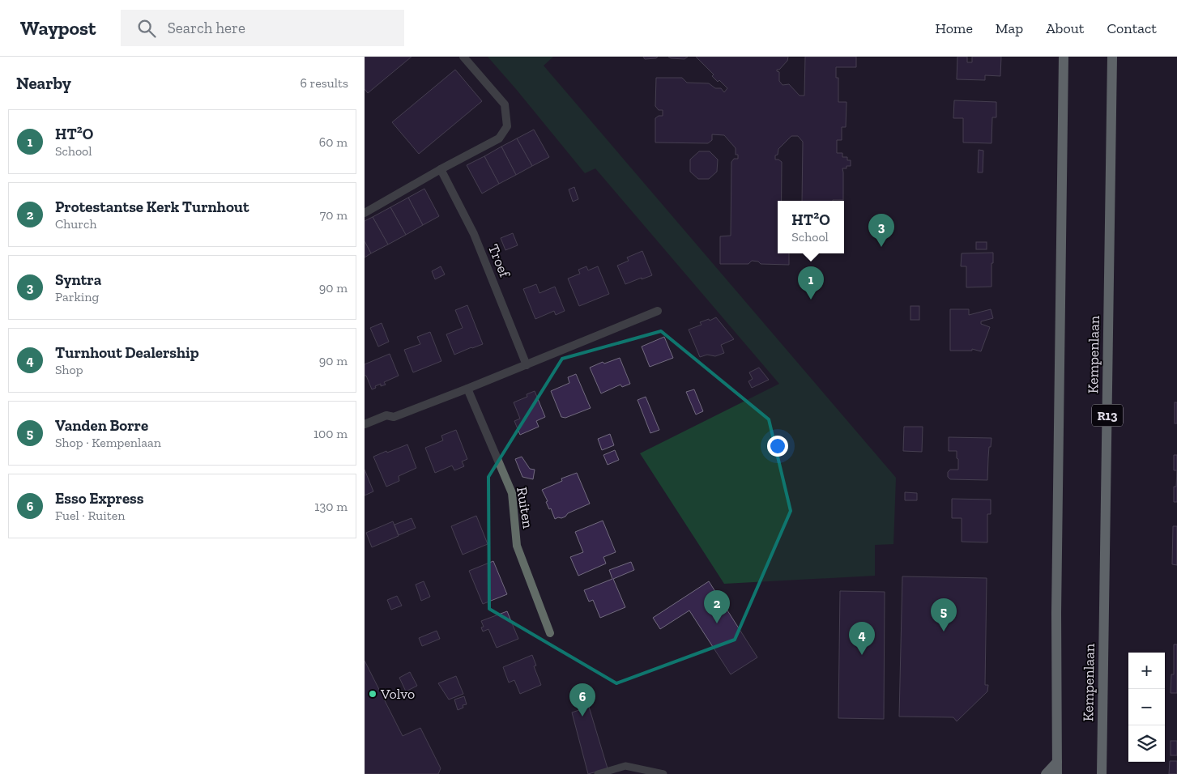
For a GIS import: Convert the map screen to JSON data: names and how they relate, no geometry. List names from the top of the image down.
{
  "streets": {
    "main road": ["Kempenlaan", "R13"],
    "street": ["Troef", "Ruiten"]
  },
  "places": ["Volvo"],
  "page": {
    "header": "Waypost",
    "search": "Search here",
    "nav": [
      "Home",
      "Map",
      "About",
      "Contact"
    ],
    "heading": ["Nearby", "6 results"],
    "list": [
      {
        "mark": "1",
        "name": "HT²O",
        "note": "School",
        "value": "60 m"
      },
      {
        "mark": "2",
        "name": "Protestantse Kerk Turnhout",
        "note": "Church",
        "value": "70 m"
      },
      {
        "mark": "3",
        "name": "Syntra",
        "note": "Parking",
        "value": "90 m"
      },
      {
        "mark": "4",
        "name": "Turnhout Dealership",
        "note": "Shop",
        "value": "90 m"
      },
      {
        "mark": "5",
        "name": "Vanden Borre",
        "note": "Shop · Kempenlaan",
        "value": "100 m"
      },
      {
        "mark": "6",
        "name": "Esso Express",
        "note": "Fuel · Ruiten",
        "value": "130 m"
      }
    ],
    "popup": ["HT²O", "School"],
    "pins": [
      "3",
      "1",
      "2",
      "5",
      "4",
      "6"
    ],
    "map_buttons": ["+", "−"]
  }
}
